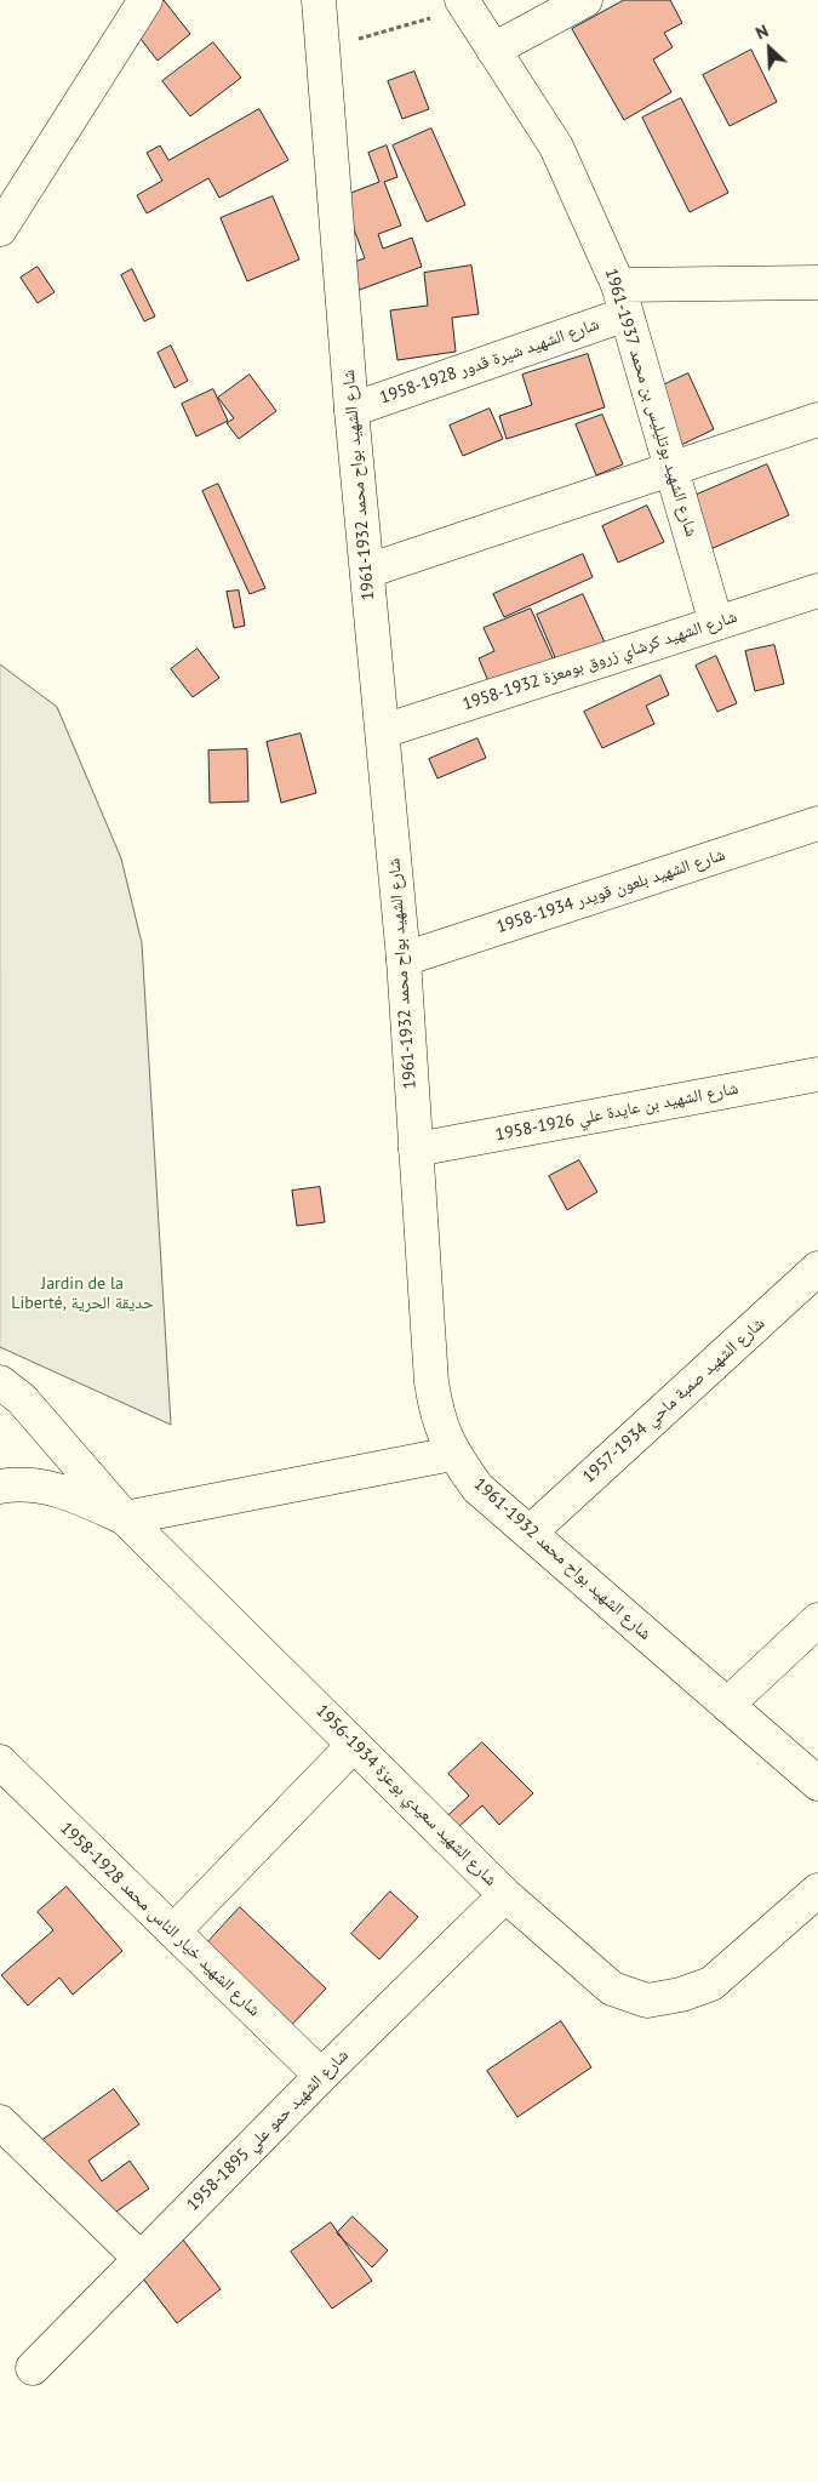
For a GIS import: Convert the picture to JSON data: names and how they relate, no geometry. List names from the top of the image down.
{
  "streets": {
    "street": [
      "شارع الشهيد شيرة قدور 1928-1958",
      "شارع الشهيد بوتليليس بن محمد 1937-1961",
      "شارع الشهيد بواح محمد 1932-1961",
      "شارع الشهيد كرشاي زروق بومعزة 1932-1958",
      "شارع الشهيد بلعون قويدر 1934-1958",
      "شارع الشهيد بن عايدة علي 1926-1958",
      "شارع الشهيد صمبة ماحي 1934-1957",
      "شارع الشهيد سعيدي بوعزة 1934-1956",
      "شارع الشهيد خيار الناس محمد 1928-1958",
      "شارع الشهيد حمو علي 1895-1958"
    ]
  },
  "crossings": [
    ["شارع الشهيد شيرة قدور 1928-1958", "شارع الشهيد بوتليليس بن محمد 1937-1961"],
    ["شارع الشهيد شيرة قدور 1928-1958", "شارع الشهيد بواح محمد 1932-1961"],
    ["شارع الشهيد بوتليليس بن محمد 1937-1961", "شارع الشهيد كرشاي زروق بومعزة 1932-1958"],
    ["شارع الشهيد بواح محمد 1932-1961", "شارع الشهيد كرشاي زروق بومعزة 1932-1958"],
    ["شارع الشهيد بواح محمد 1932-1961", "شارع الشهيد بلعون قويدر 1934-1958"],
    ["شارع الشهيد بواح محمد 1932-1961", "شارع الشهيد بن عايدة علي 1926-1958"],
    ["شارع الشهيد بواح محمد 1932-1961", "شارع الشهيد صمبة ماحي 1934-1957"],
    ["شارع الشهيد سعيدي بوعزة 1934-1956", "شارع الشهيد حمو علي 1895-1958"],
    ["شارع الشهيد خيار الناس محمد 1928-1958", "شارع الشهيد حمو علي 1895-1958"]
  ],
  "parks": ["Jardin de la Liberté, حديقة الحرية"],
  "north": "top left"
}
